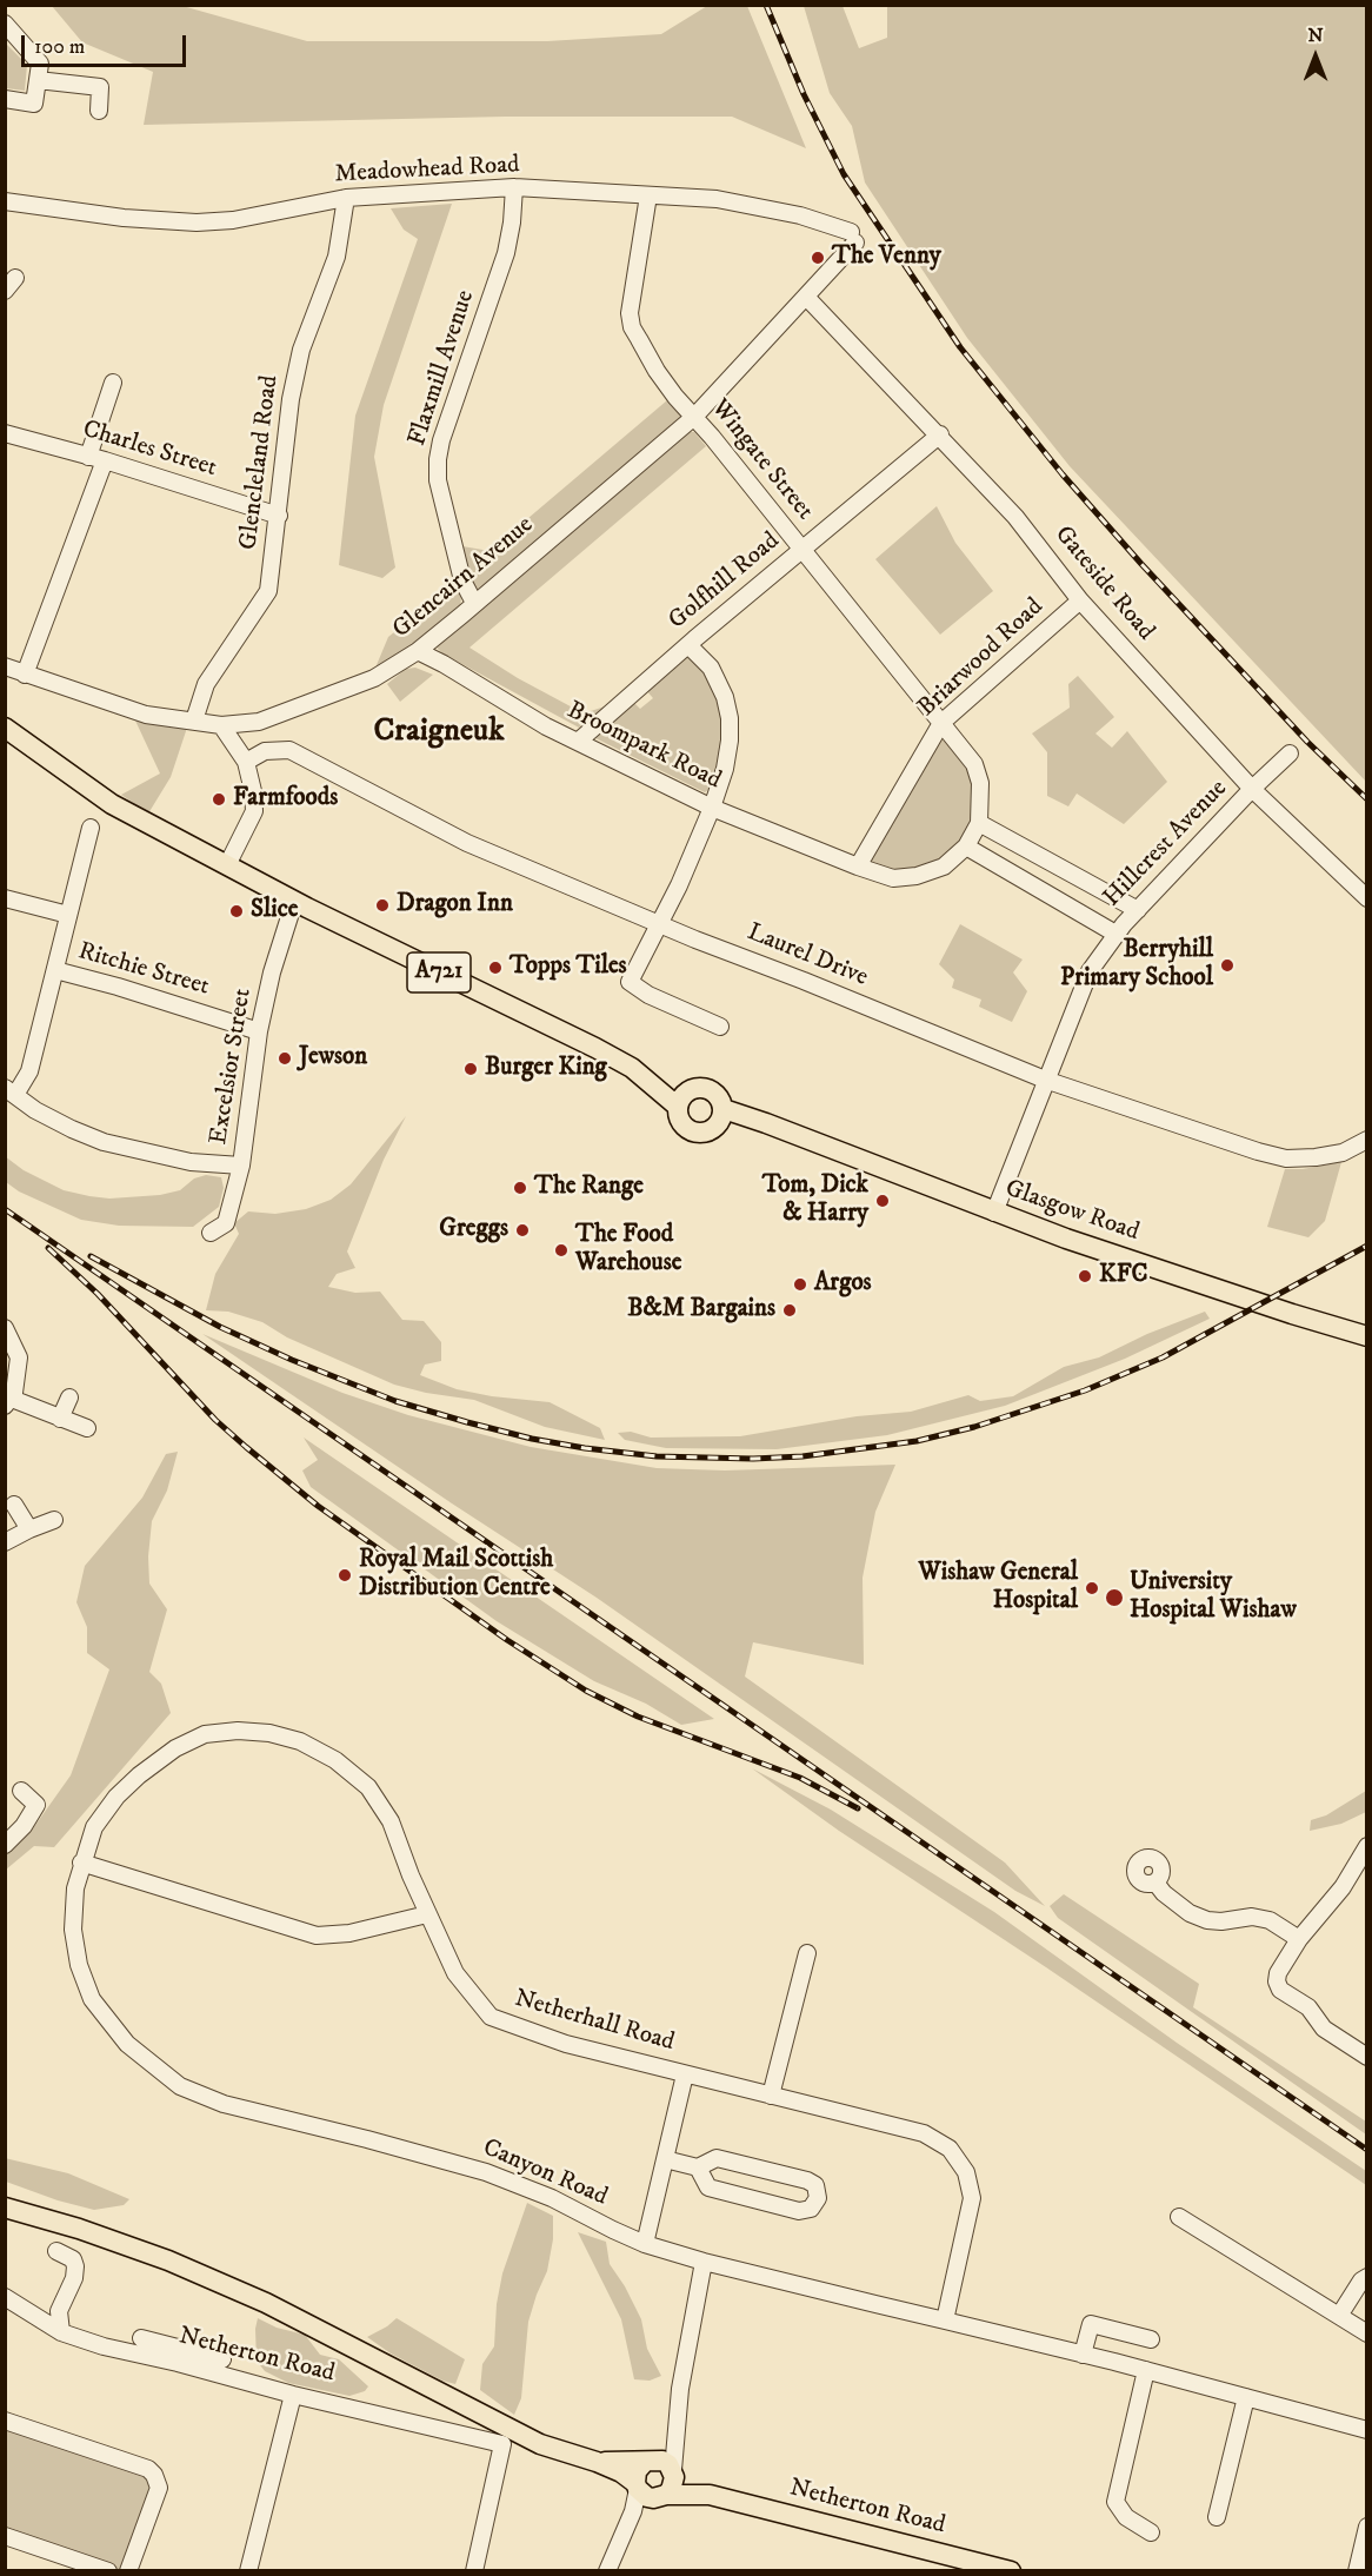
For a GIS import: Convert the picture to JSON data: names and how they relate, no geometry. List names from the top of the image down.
{
  "streets": {
    "main road": ["A721", "Glasgow Road", "Netherton Road"],
    "street": [
      "Meadowhead Road",
      "Flaxmill Avenue",
      "Charles Street",
      "Wingate Street",
      "Glencleland Road",
      "Glencairn Avenue",
      "Golfhill Road",
      "Gateside Road",
      "Briarwood Road",
      "Broompark Road",
      "Hillcrest Avenue",
      "Laurel Drive",
      "Ritchie Street",
      "Excelsior Street",
      "Netherhall Road",
      "Canyon Road"
    ]
  },
  "crossings": [
    ["Meadowhead Road", "Flaxmill Avenue"],
    ["Meadowhead Road", "Wingate Street"],
    ["Meadowhead Road", "Glencleland Road"],
    ["Meadowhead Road", "Glencairn Avenue"],
    ["Flaxmill Avenue", "Glencairn Avenue"],
    ["Charles Street", "Glencleland Road"],
    ["Wingate Street", "Glencairn Avenue"],
    ["Wingate Street", "Golfhill Road"],
    ["Wingate Street", "Briarwood Road"],
    ["Glencleland Road", "Glencairn Avenue"],
    ["Glencairn Avenue", "Gateside Road"],
    ["Glencairn Avenue", "Broompark Road"],
    ["Golfhill Road", "Gateside Road"],
    ["Golfhill Road", "Broompark Road"],
    ["Gateside Road", "Briarwood Road"],
    ["Gateside Road", "Hillcrest Avenue"],
    ["Briarwood Road", "Broompark Road"],
    ["Hillcrest Avenue", "Laurel Drive"],
    ["Hillcrest Avenue", "Glasgow Road"],
    ["Ritchie Street", "Excelsior Street"],
    ["A721", "Excelsior Street"],
    ["A721", "Glasgow Road"],
    ["Netherhall Road", "Canyon Road"]
  ],
  "districts": ["Craigneuk"],
  "places": [
    "The Venny",
    "Farmfoods",
    "Dragon Inn",
    "Slice",
    "Berryhill Primary School",
    "Topps Tiles",
    "Jewson",
    "Burger King",
    "The Range",
    "Tom, Dick & Harry",
    "Greggs",
    "The Food Warehouse",
    "KFC",
    "Argos",
    "B&M Bargains",
    "Royal Mail Scottish Distribution Centre",
    "Wishaw General Hospital",
    "University Hospital Wishaw"
  ],
  "scale_bar": "100 m",
  "north": "top"
}
